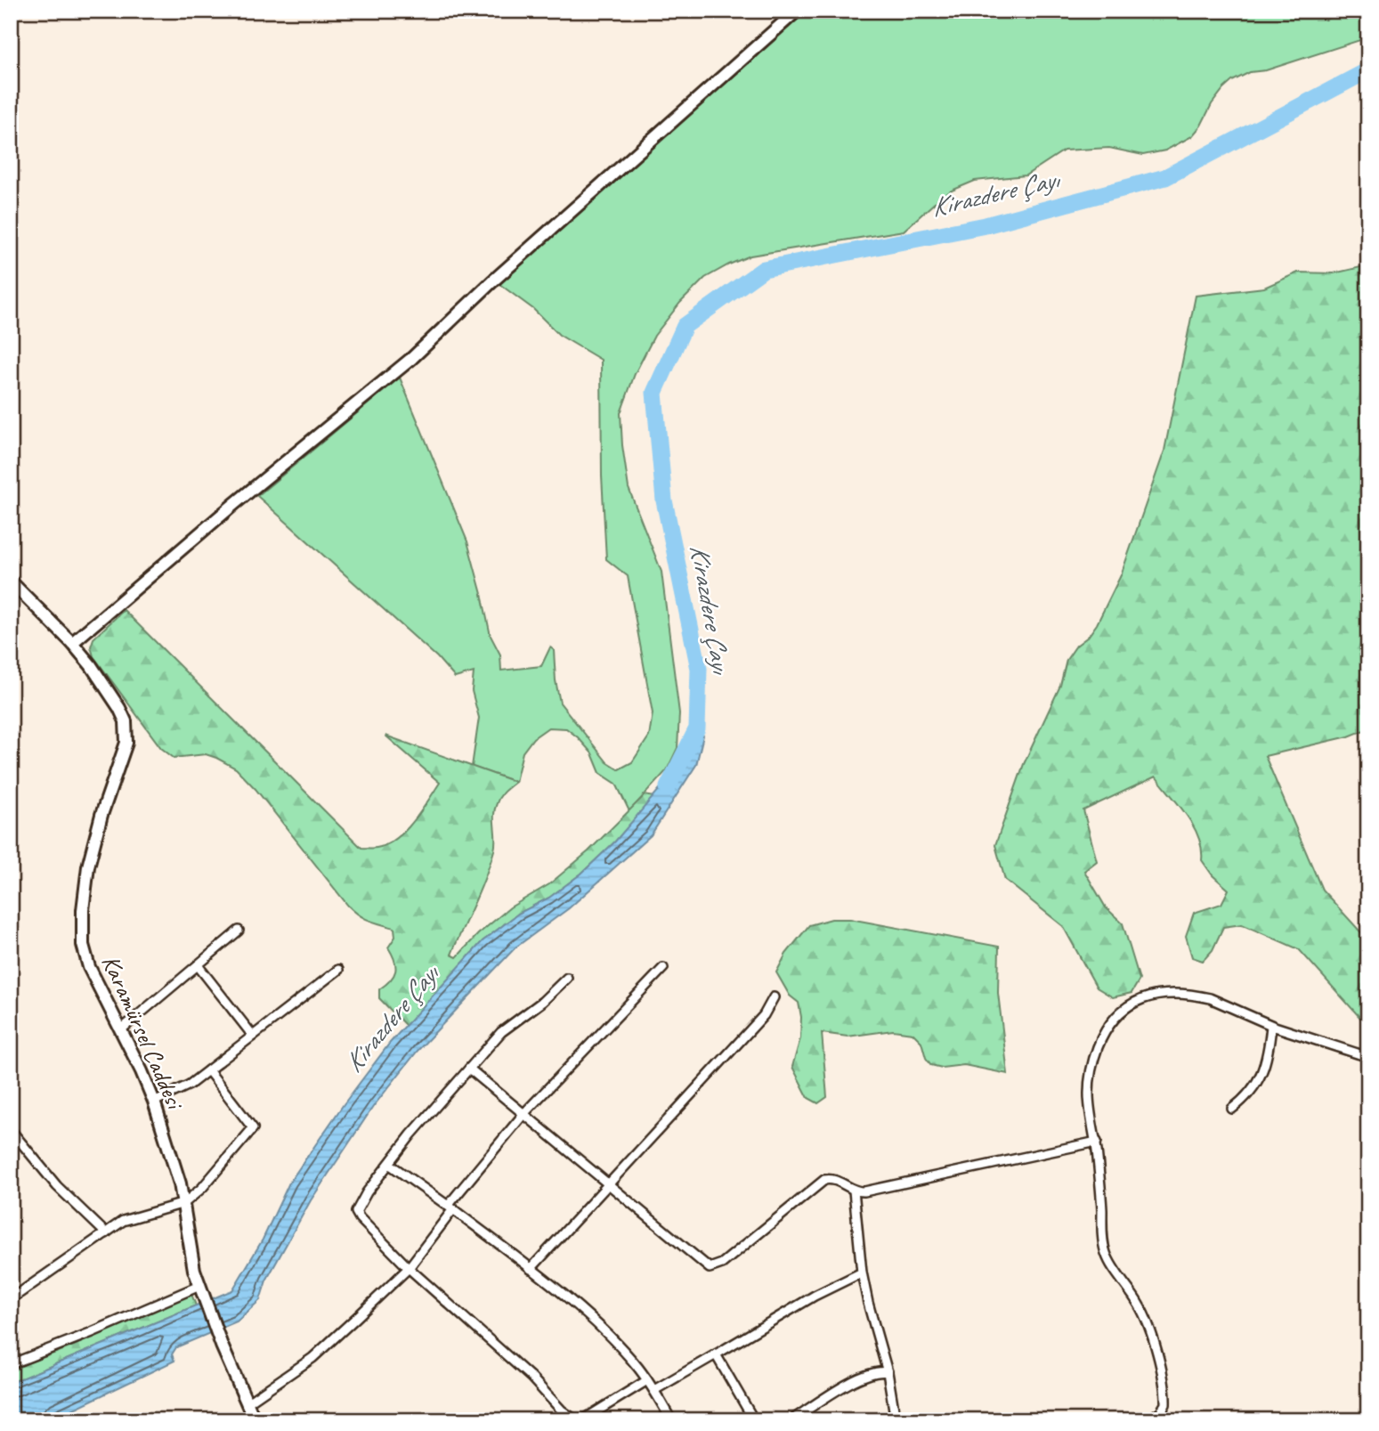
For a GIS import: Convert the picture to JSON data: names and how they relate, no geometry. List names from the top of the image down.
{
  "streets": {
    "street": ["Karamürsel Caddesi"]
  },
  "water": ["Kirazdere Çayı"]
}
